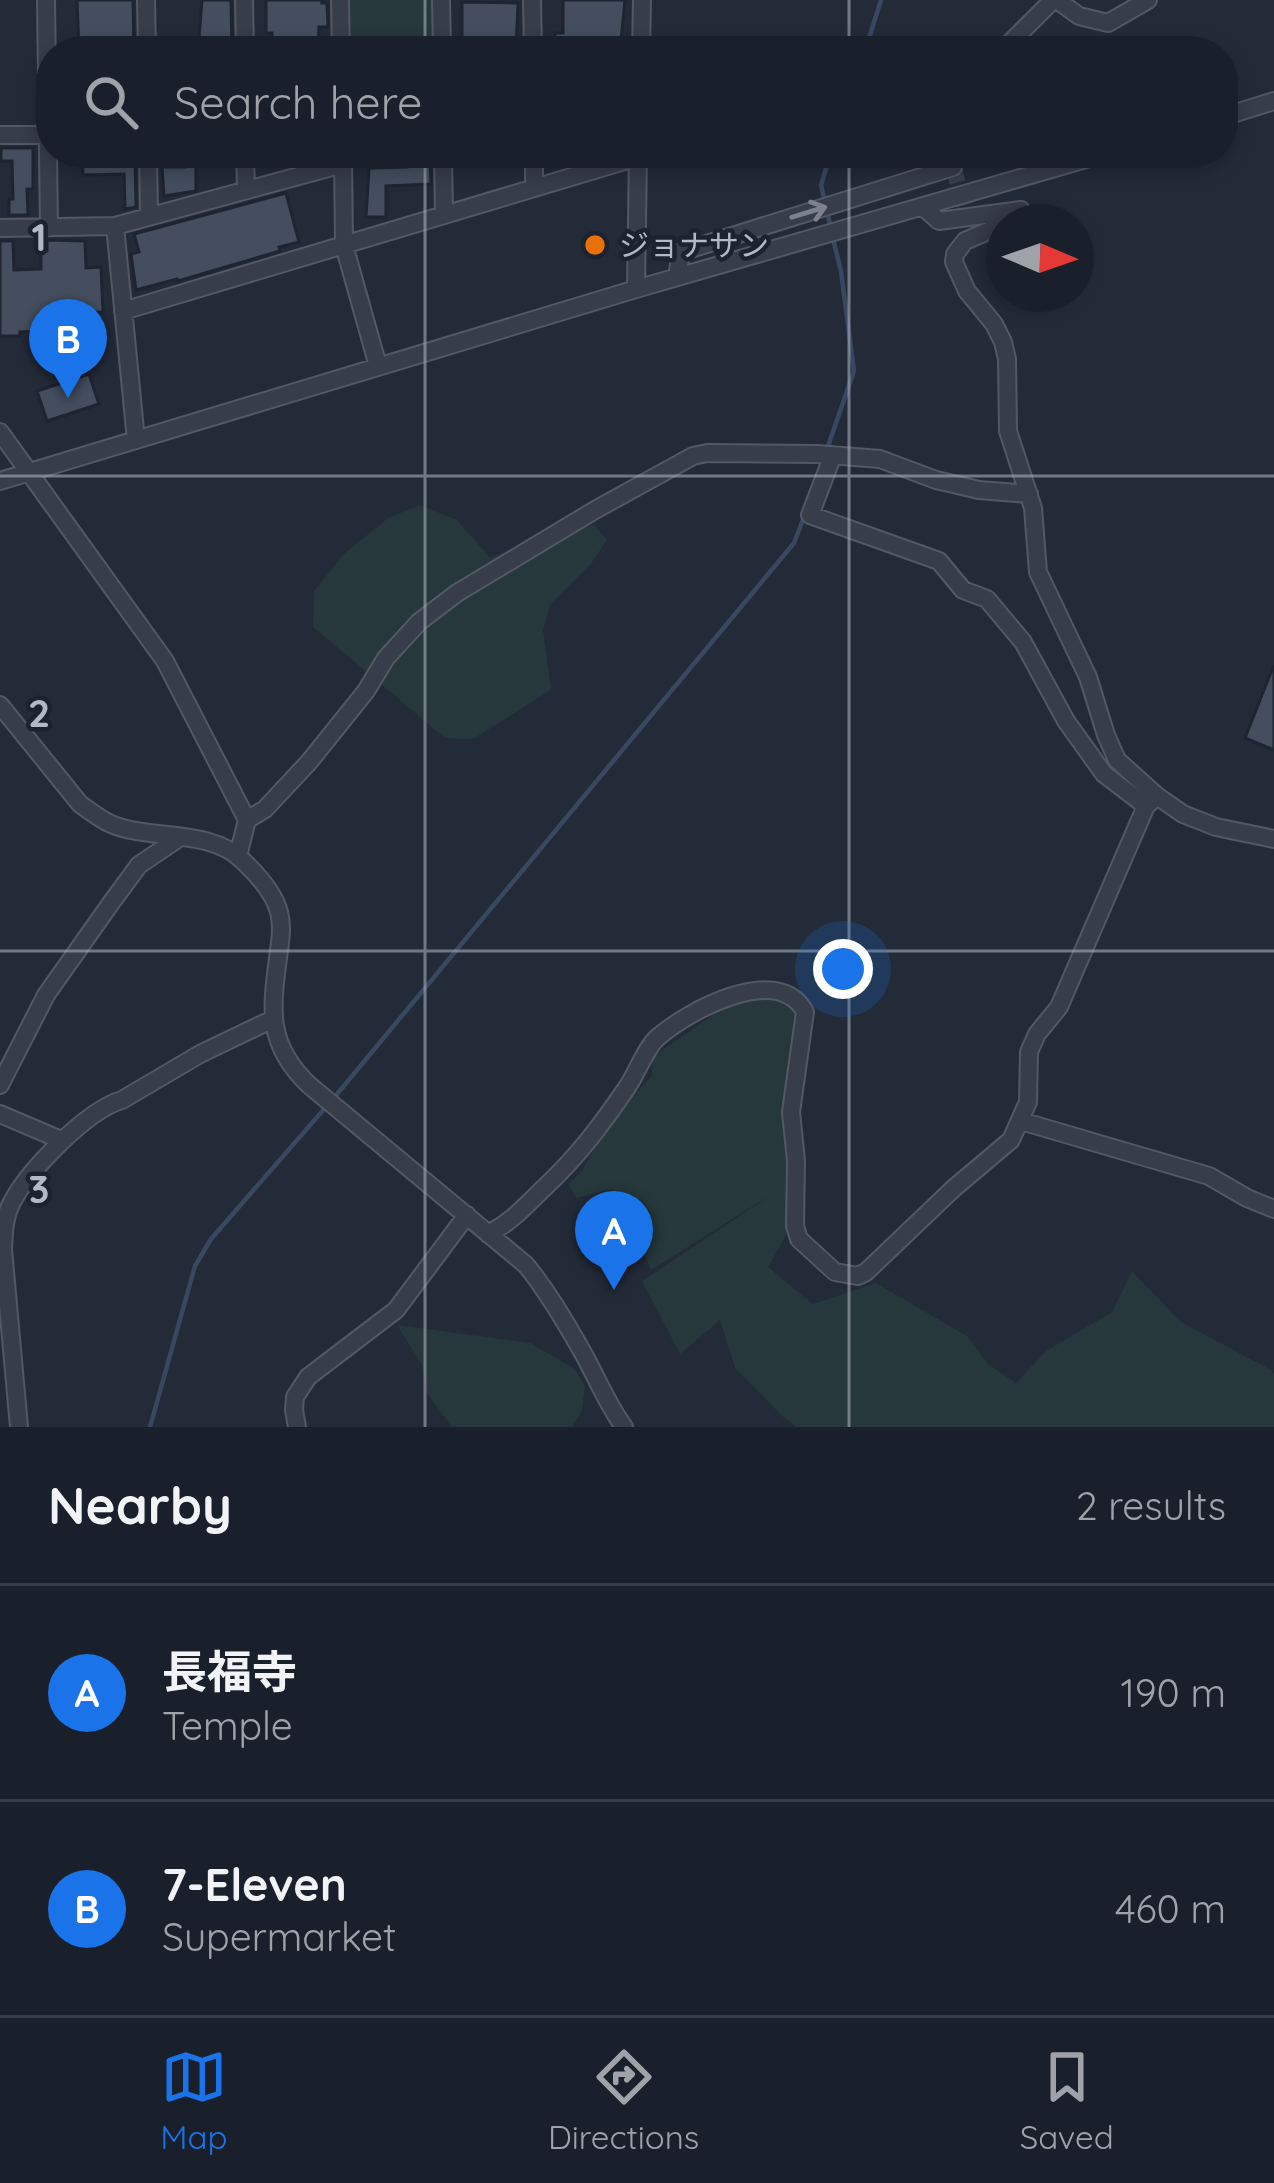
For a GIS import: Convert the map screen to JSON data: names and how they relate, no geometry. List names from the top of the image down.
{
  "places": ["ジョナサン"],
  "north": "right",
  "page": {
    "search": "Search here",
    "pins": ["B", "A"],
    "heading": ["Nearby", "2 results"],
    "list": [
      {
        "mark": "A",
        "name": "長福寺",
        "note": "Temple",
        "value": "190 m"
      },
      {
        "mark": "B",
        "name": "7-Eleven",
        "note": "Supermarket",
        "value": "460 m"
      }
    ],
    "nav": ["Map", "Directions", "Saved"]
  },
  "grid": {
    "rows": ["1", "2", "3"]
  }
}
